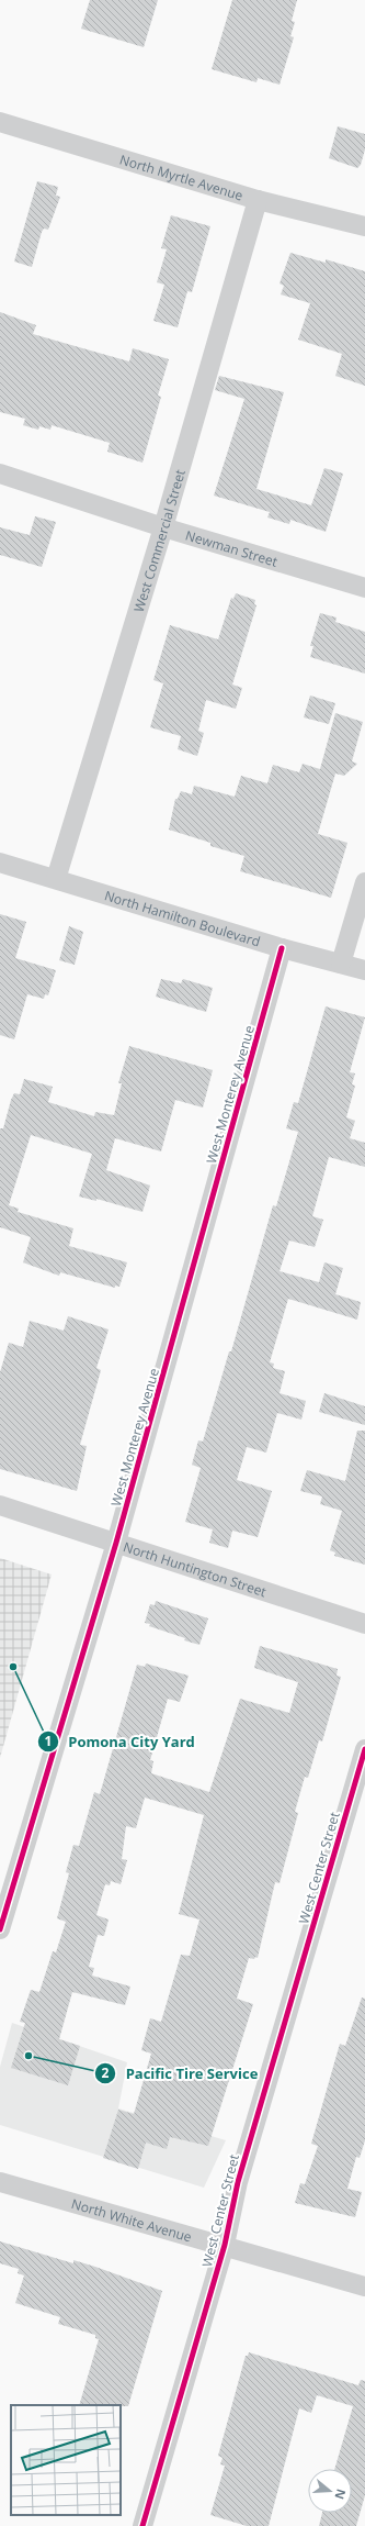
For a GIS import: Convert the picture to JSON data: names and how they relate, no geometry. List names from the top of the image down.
{
  "streets": {
    "street": [
      "North Myrtle Avenue",
      "West Commercial Street",
      "Newman Street",
      "North Hamilton Boulevard",
      "West Monterey Avenue",
      "North Huntington Street",
      "West Center Street",
      "North White Avenue"
    ]
  },
  "crossings": [
    ["North Myrtle Avenue", "West Commercial Street"],
    ["West Commercial Street", "Newman Street"],
    ["West Commercial Street", "North Hamilton Boulevard"],
    ["North Hamilton Boulevard", "West Monterey Avenue"],
    ["West Monterey Avenue", "North Huntington Street"],
    ["West Center Street", "North White Avenue"]
  ],
  "places": ["Pomona City Yard", "Pacific Tire Service"],
  "north": "right"
}
